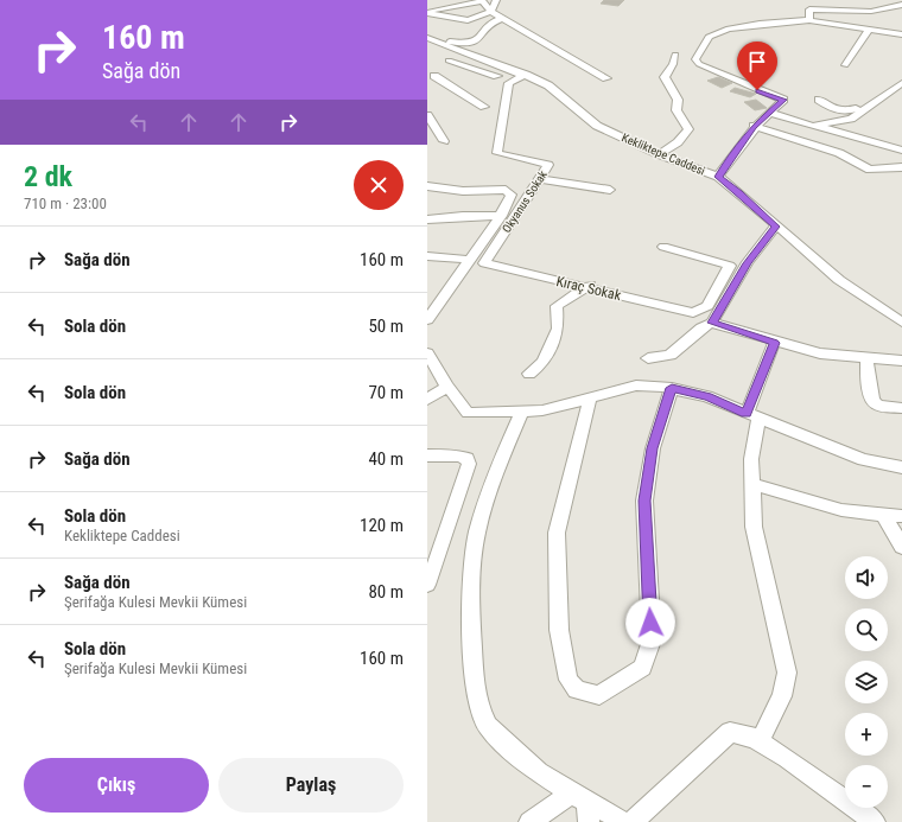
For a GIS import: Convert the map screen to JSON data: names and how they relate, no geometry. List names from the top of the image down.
{
  "streets": {
    "street": ["Kekliktepe Caddesi", "Okyanus Sokak", "Kıraç Sokak"]
  },
  "crossings": [
    ["Kekliktepe Caddesi", "Okyanus Sokak"],
    ["Okyanus Sokak", "Kıraç Sokak"]
  ],
  "page": {
    "turn": ["160 m", "Sağa dön"],
    "heading": ["2 dk", "710 m · 23:00"],
    "list": [
      {
        "name": "Sağa dön",
        "value": "160 m"
      },
      {
        "name": "Sola dön",
        "value": "50 m"
      },
      {
        "name": "Sola dön",
        "value": "70 m"
      },
      {
        "name": "Sağa dön",
        "value": "40 m"
      },
      {
        "name": "Sola dön",
        "note": "Kekliktepe Caddesi",
        "value": "120 m"
      },
      {
        "name": "Sağa dön",
        "note": "Şerifağa Kulesi Mevkii Kümesi",
        "value": "80 m"
      },
      {
        "name": "Sola dön",
        "note": "Şerifağa Kulesi Mevkii Kümesi",
        "value": "160 m"
      }
    ],
    "map_buttons": ["+", "−"],
    "buttons": ["Çıkış", "Paylaş"]
  }
}
